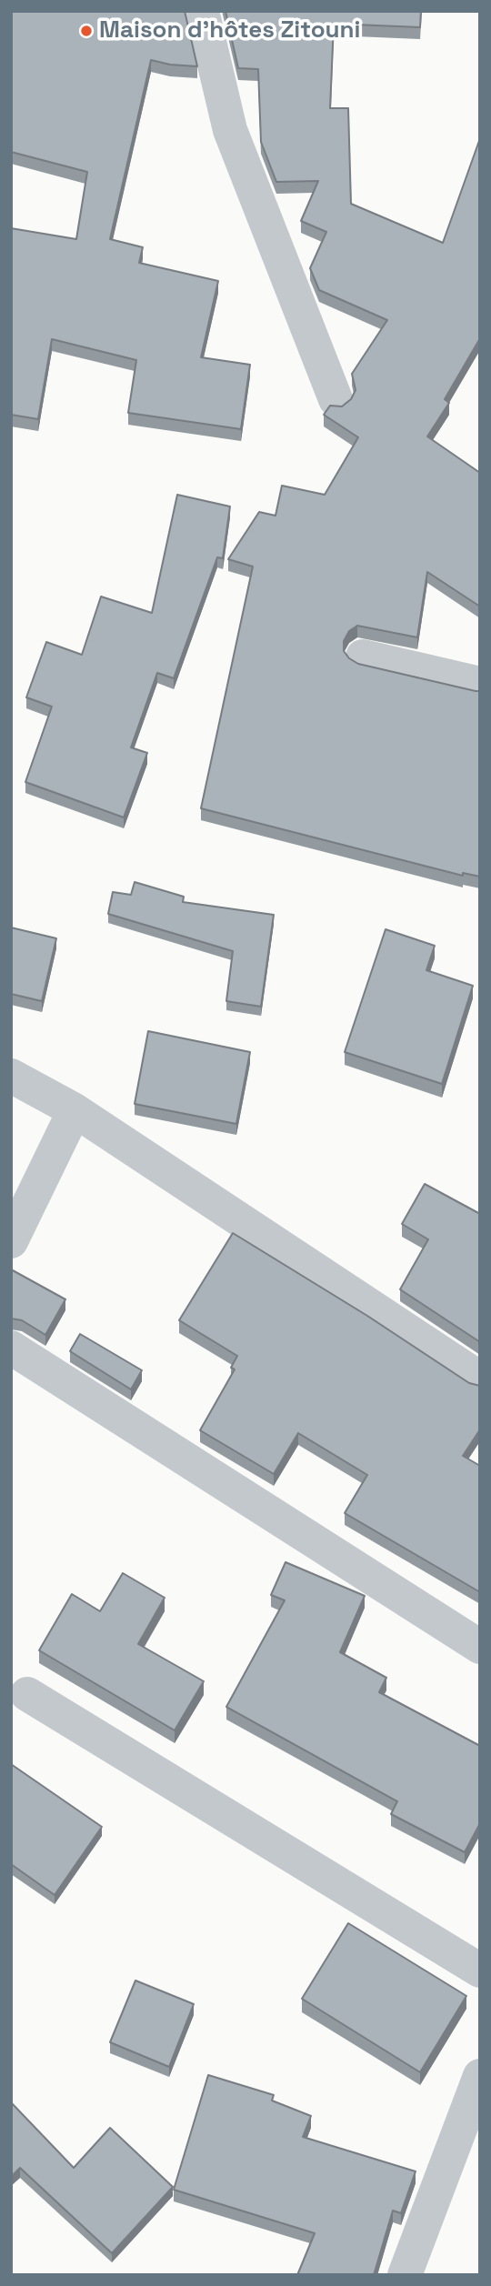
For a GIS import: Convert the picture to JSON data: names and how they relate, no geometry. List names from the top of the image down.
{
  "places": ["Maison d'hôtes Zitouni"]
}
